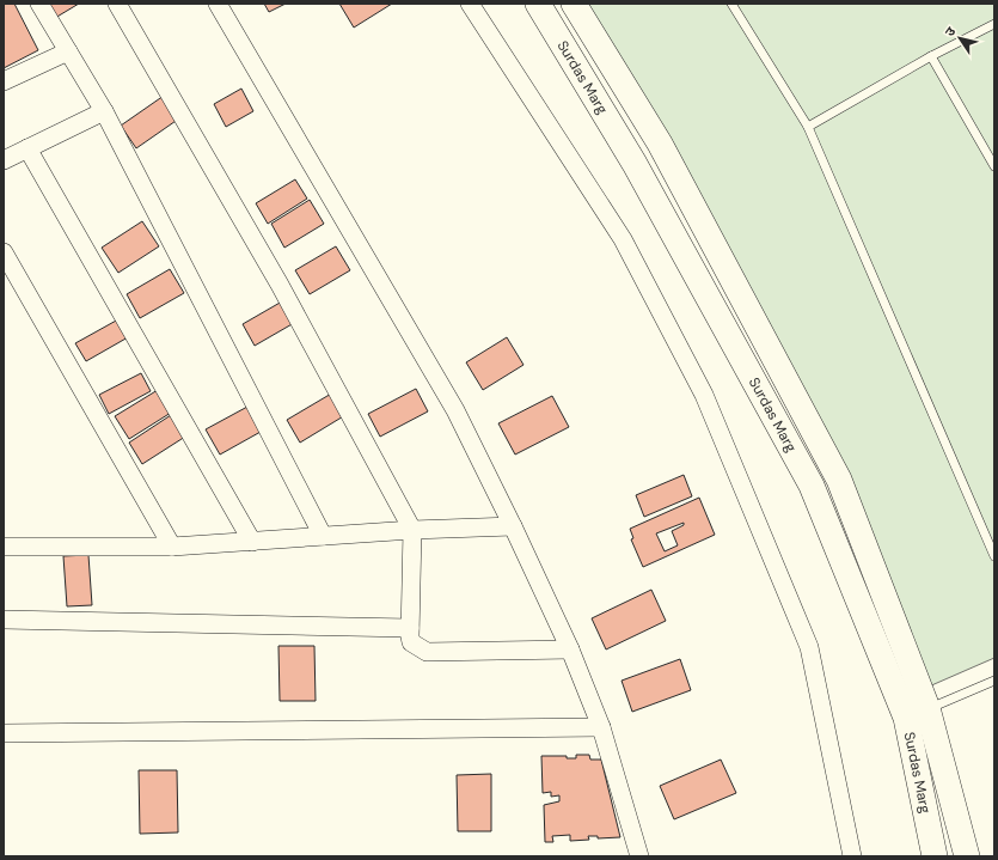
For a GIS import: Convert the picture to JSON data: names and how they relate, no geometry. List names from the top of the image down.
{
  "streets": {
    "main road": ["Surdas Marg"]
  },
  "north": "top left"
}
